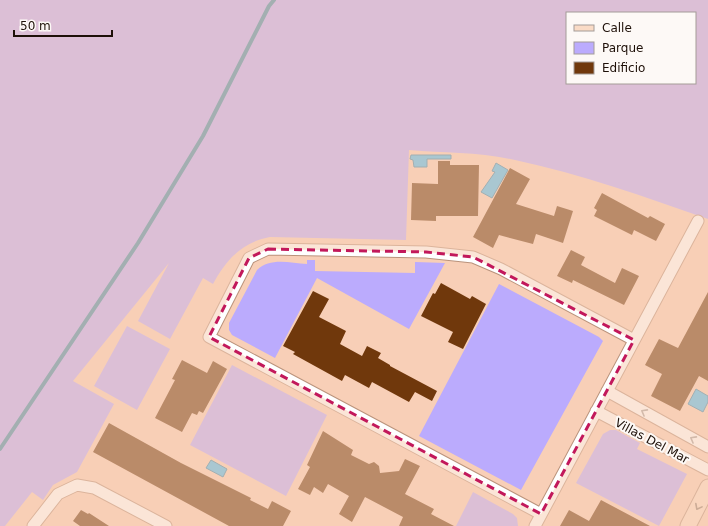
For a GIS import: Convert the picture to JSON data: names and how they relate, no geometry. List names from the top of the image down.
{
  "streets": {
    "street": ["Villas Del Mar"]
  },
  "legend": ["Calle", "Parque", "Edificio"],
  "scale_bar": "50 m"
}
